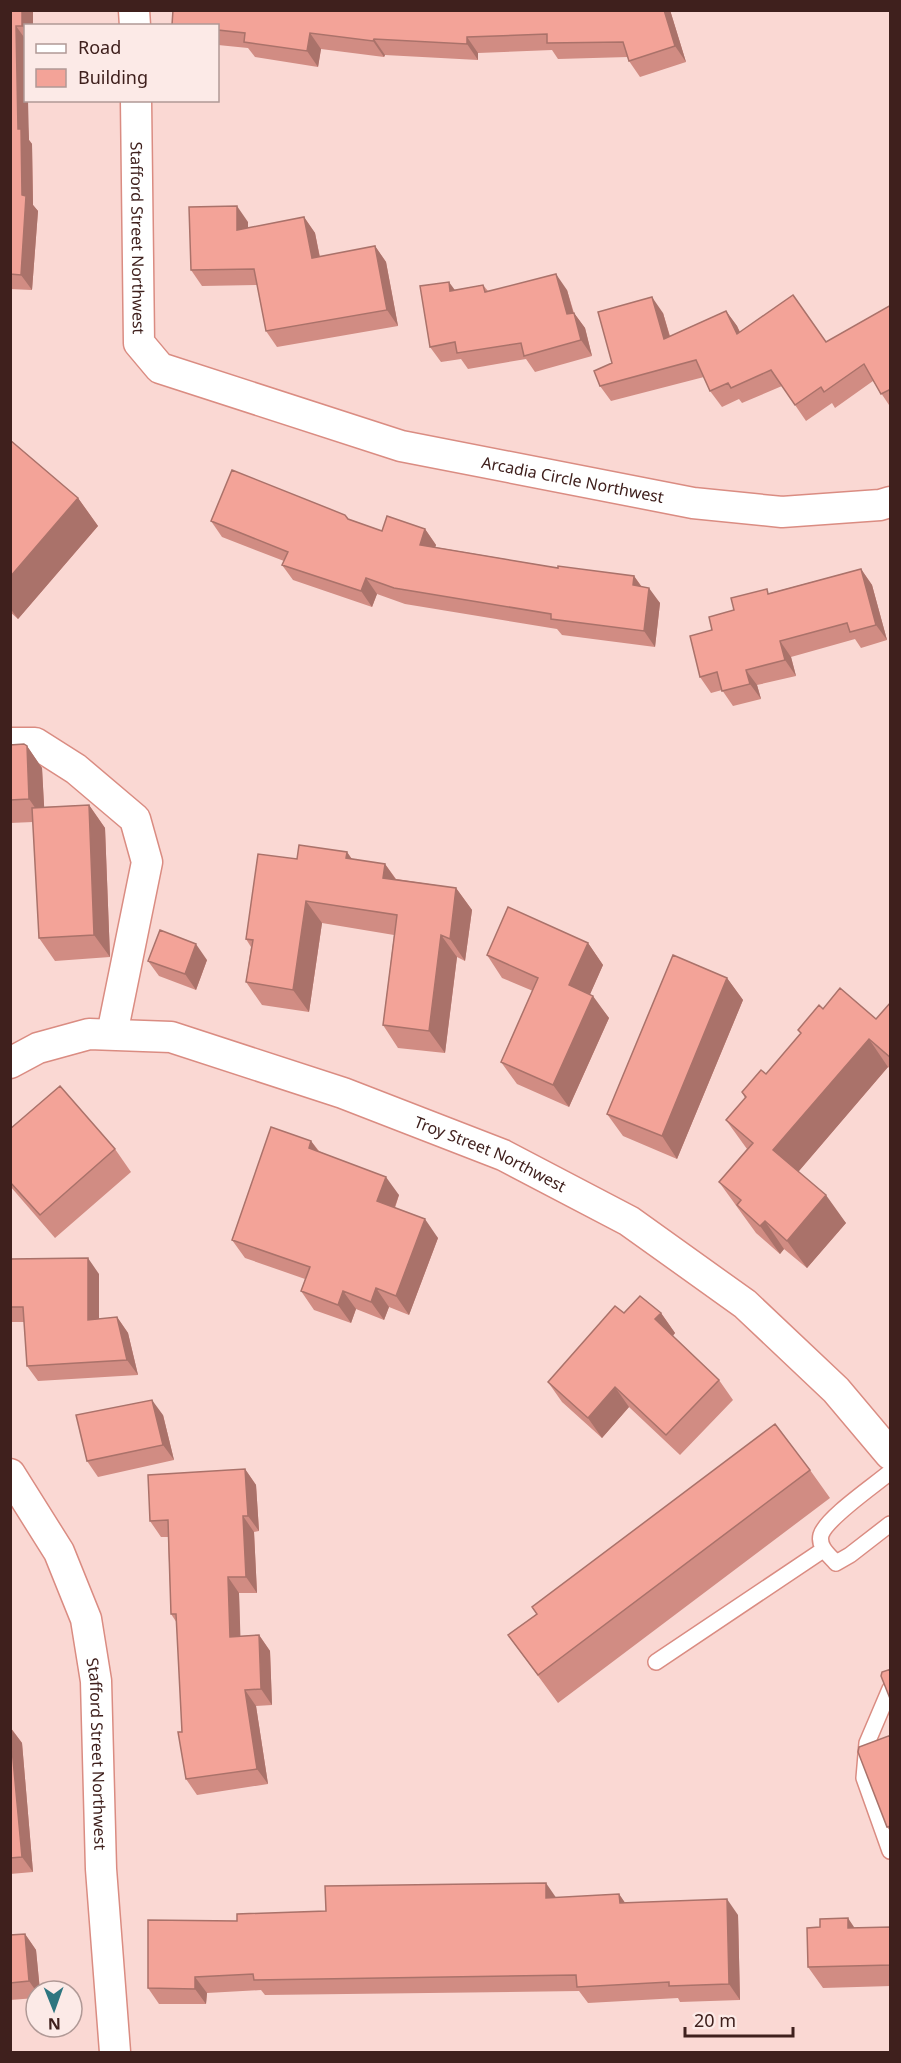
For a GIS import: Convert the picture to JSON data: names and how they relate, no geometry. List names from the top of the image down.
{
  "streets": {
    "street": ["Stafford Street Northwest", "Arcadia Circle Northwest", "Troy Street Northwest"]
  },
  "crossings": [
    ["Stafford Street Northwest", "Arcadia Circle Northwest"]
  ],
  "legend": ["Road", "Building"],
  "scale_bar": "20 m",
  "north": "bottom"
}
